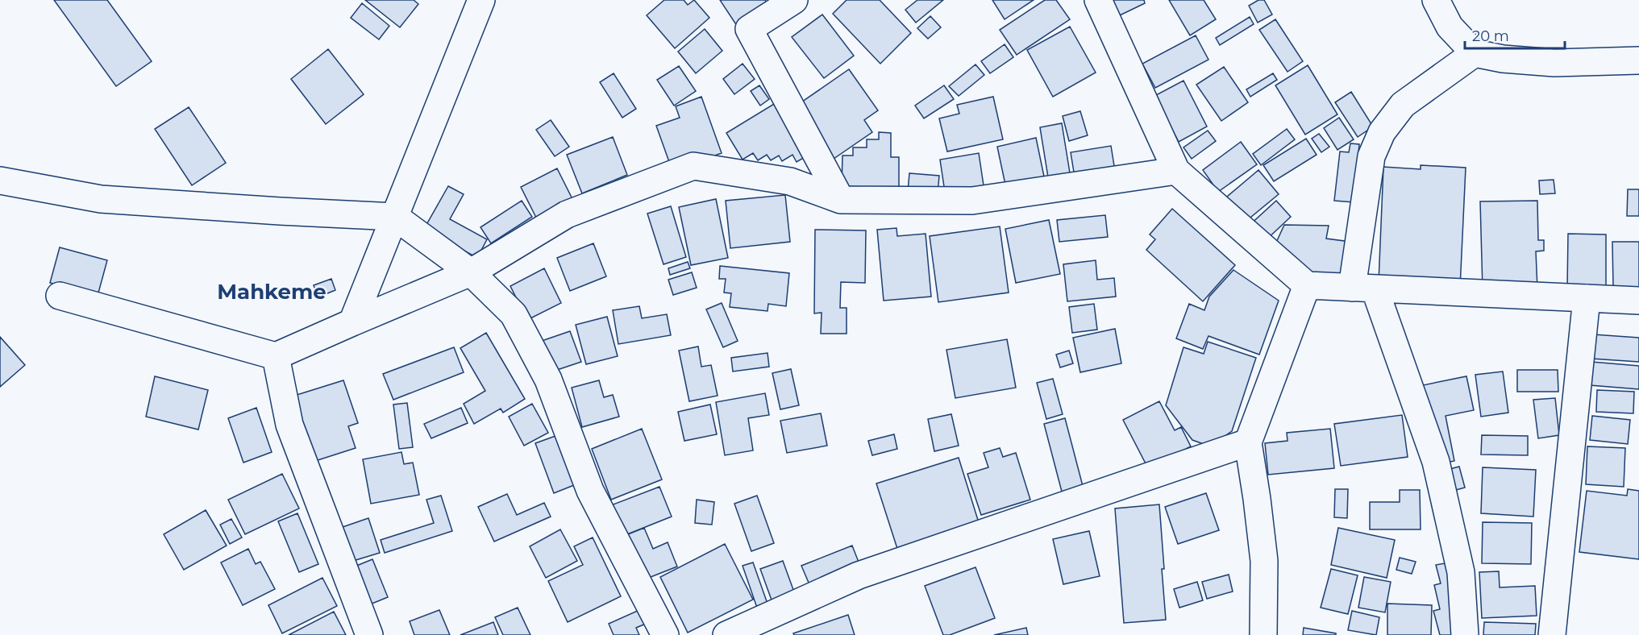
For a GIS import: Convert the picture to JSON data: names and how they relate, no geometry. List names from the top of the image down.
{
  "districts": ["Mahkeme"],
  "scale_bar": "20 m"
}
